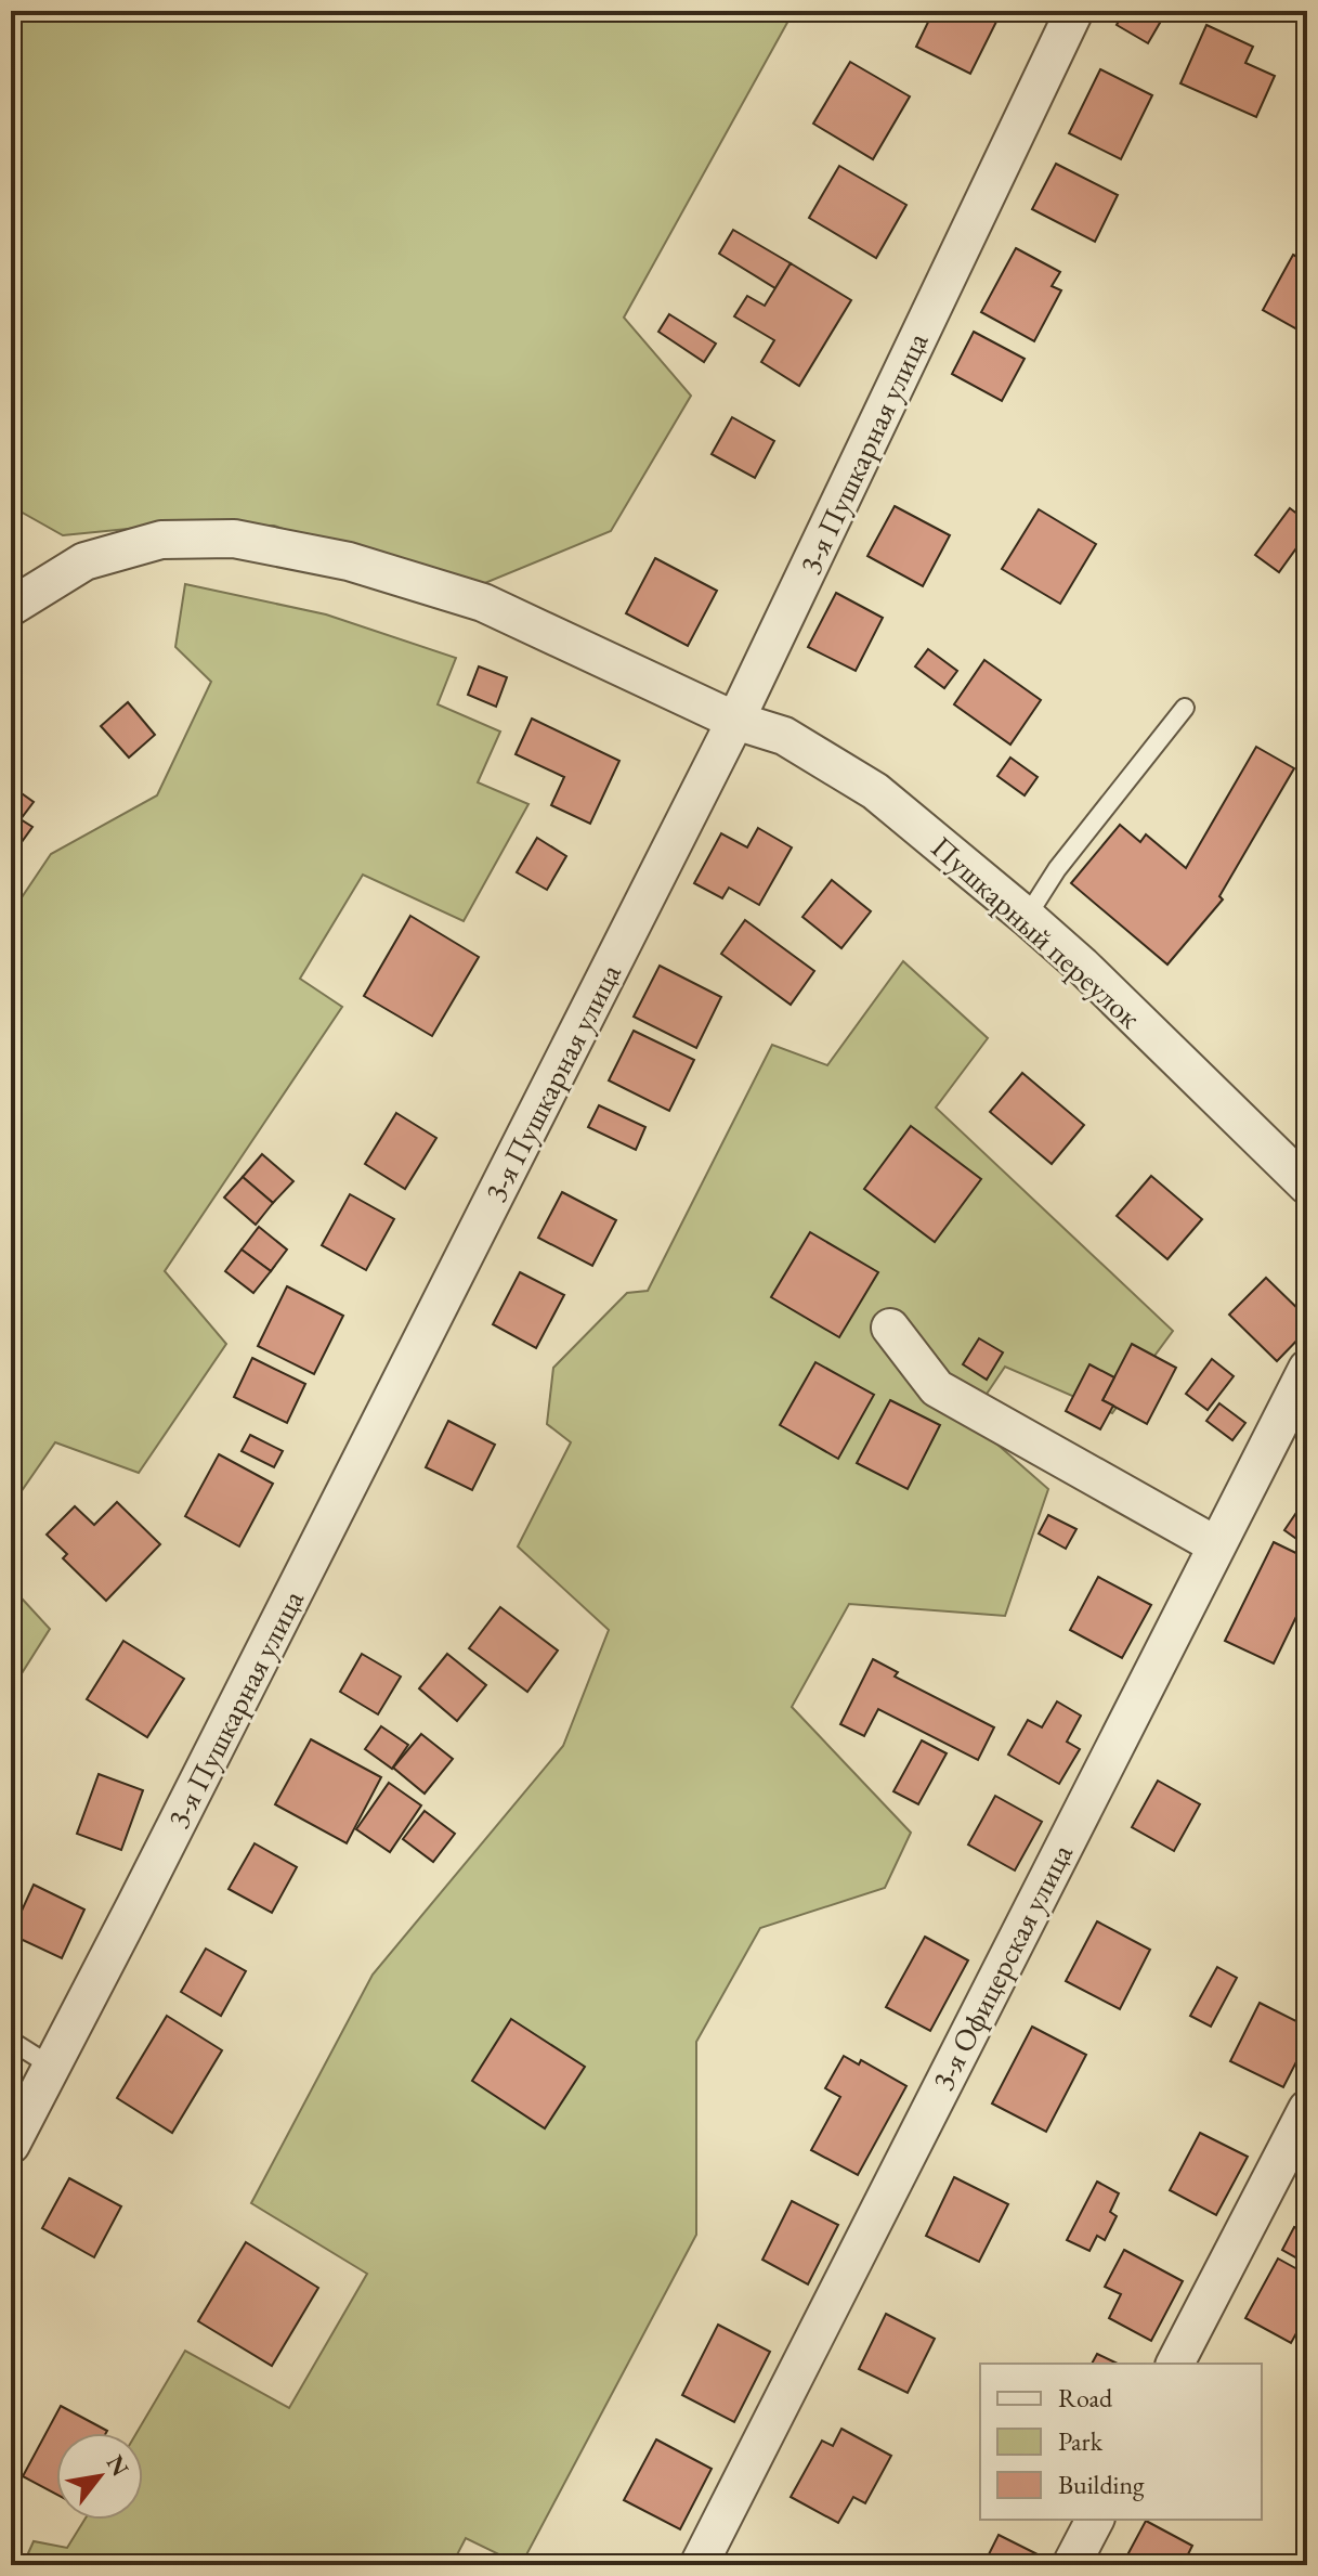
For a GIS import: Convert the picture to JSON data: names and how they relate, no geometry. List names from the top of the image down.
{
  "streets": {
    "street": ["3-я Пушкарная улица", "Пушкарный переулок", "3-я Офицерская улица"]
  },
  "crossings": [
    ["3-я Пушкарная улица", "Пушкарный переулок"]
  ],
  "legend": ["Road", "Park", "Building"],
  "north": "top right"
}
